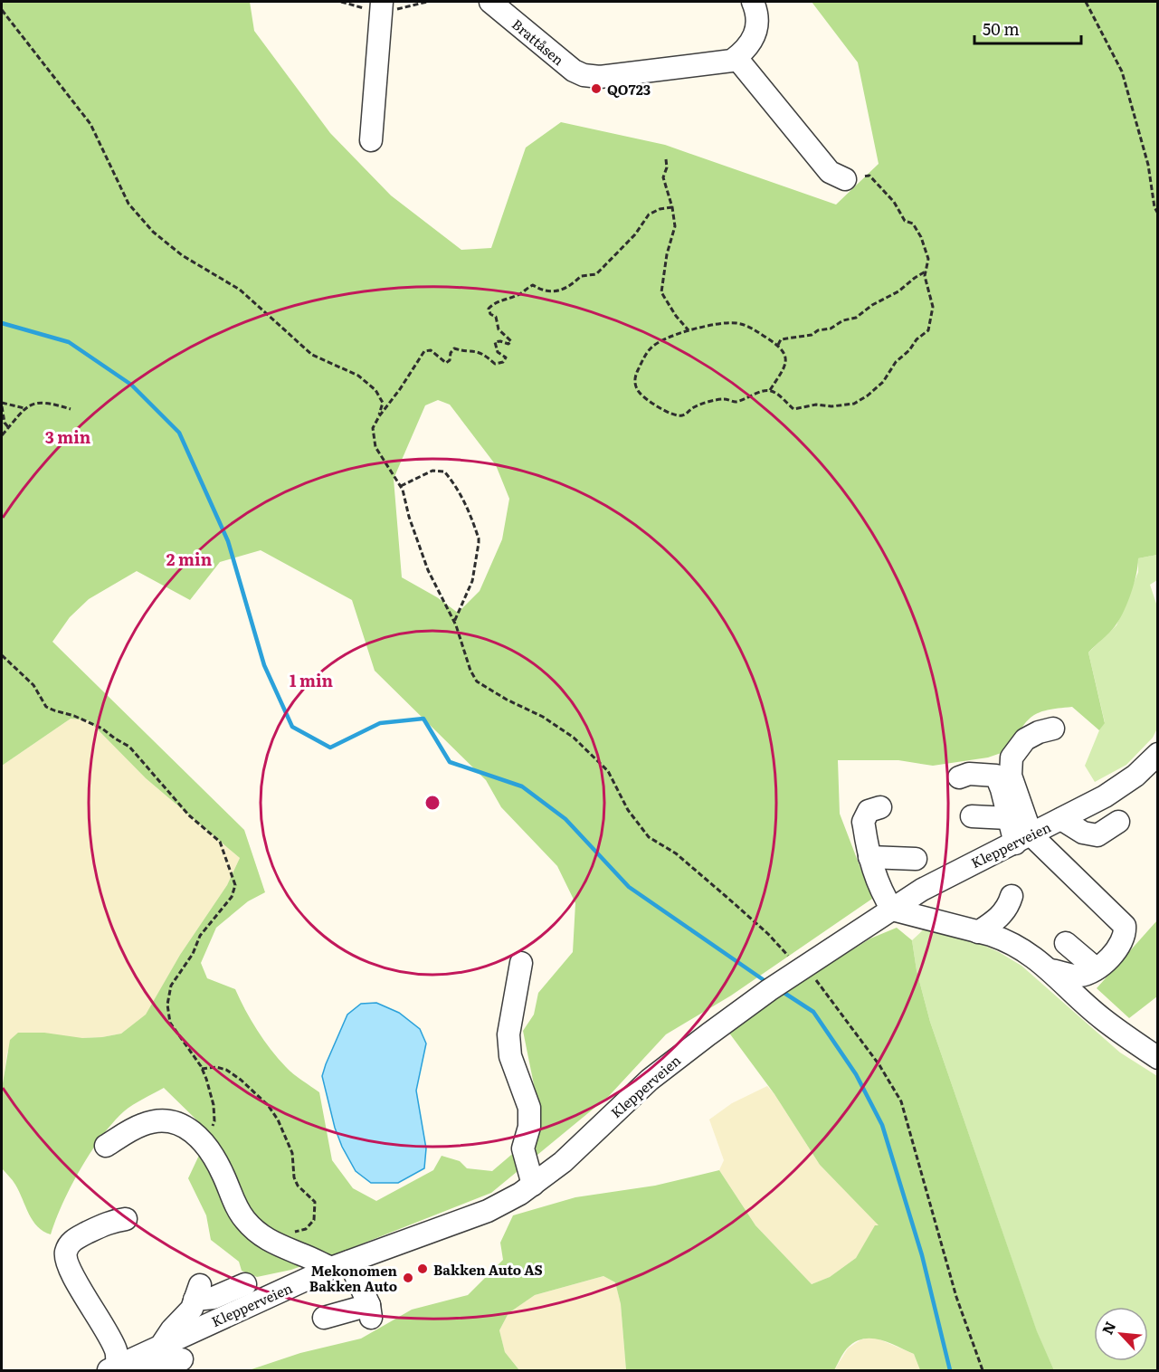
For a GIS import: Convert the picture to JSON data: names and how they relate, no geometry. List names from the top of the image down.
{
  "streets": {
    "street": ["Brattåsen", "Klepperveien"]
  },
  "places": ["QO723", "Bakken Auto AS", "Mekonomen Bakken Auto"],
  "scale_bar": "50 m",
  "north": "top left",
  "rings": ["3 min", "2 min", "1 min"]
}
